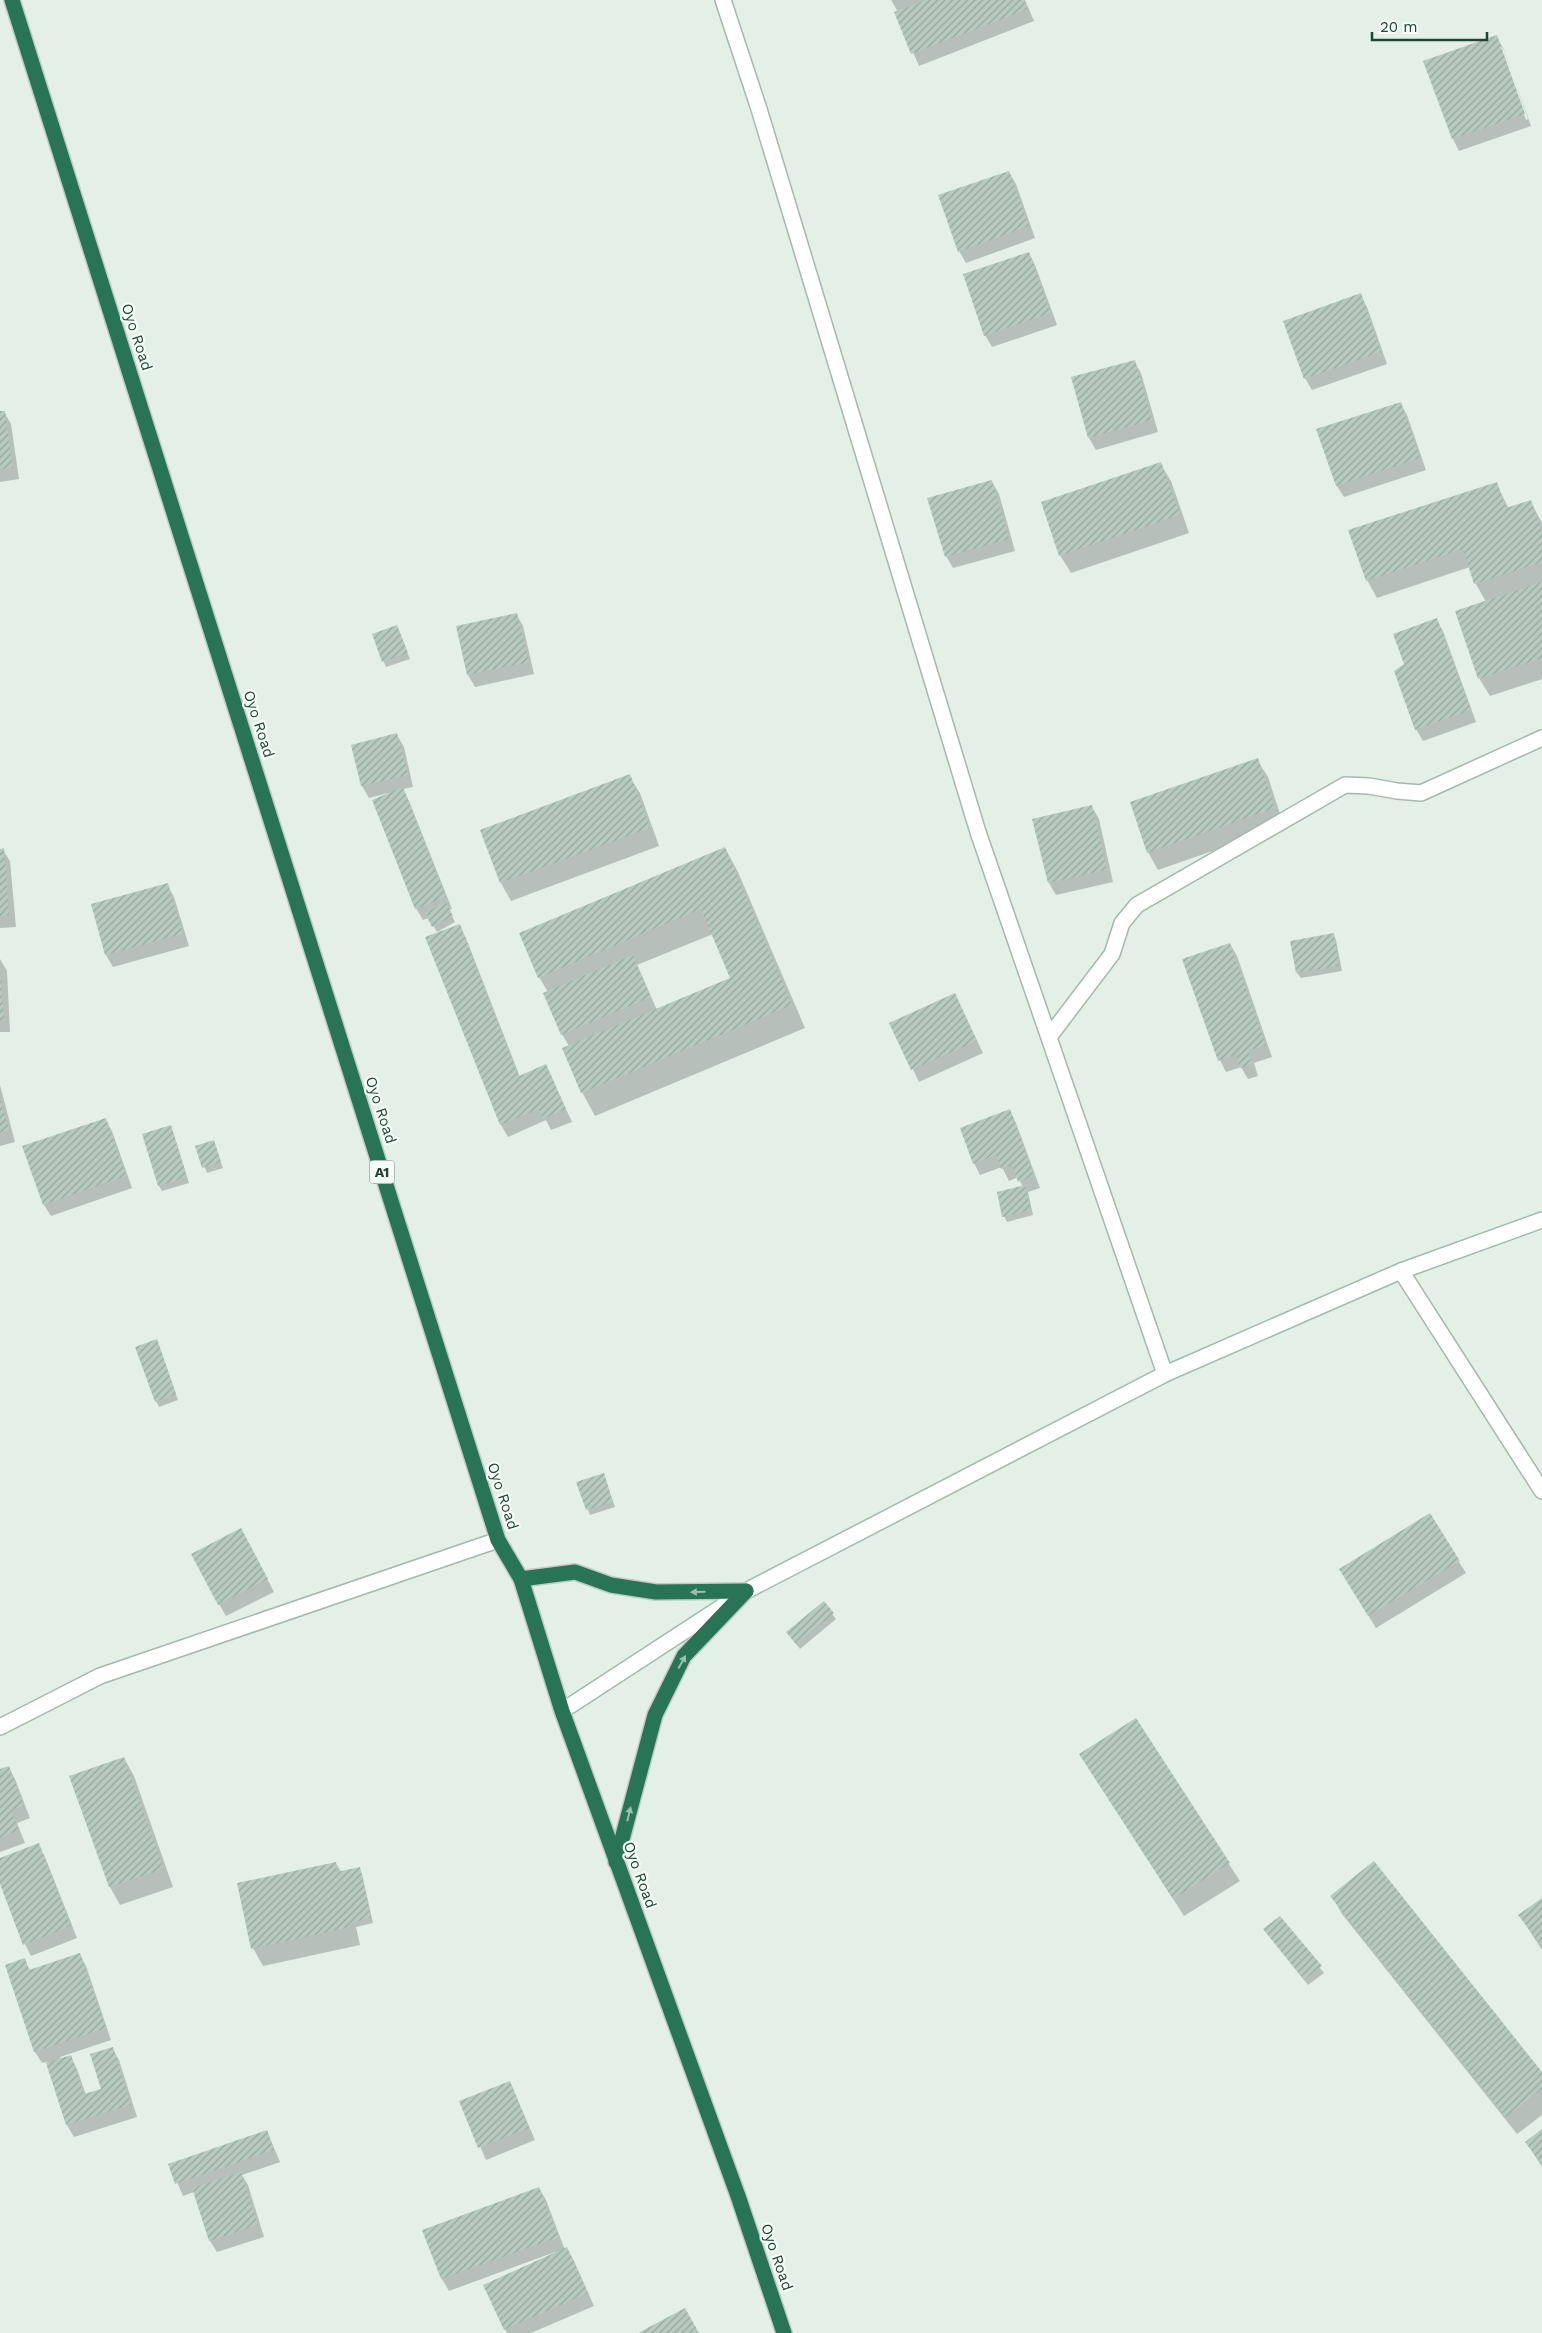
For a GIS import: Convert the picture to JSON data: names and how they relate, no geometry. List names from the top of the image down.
{
  "streets": {
    "highway": ["Oyo Road", "A1"]
  },
  "scale_bar": "20 m"
}
